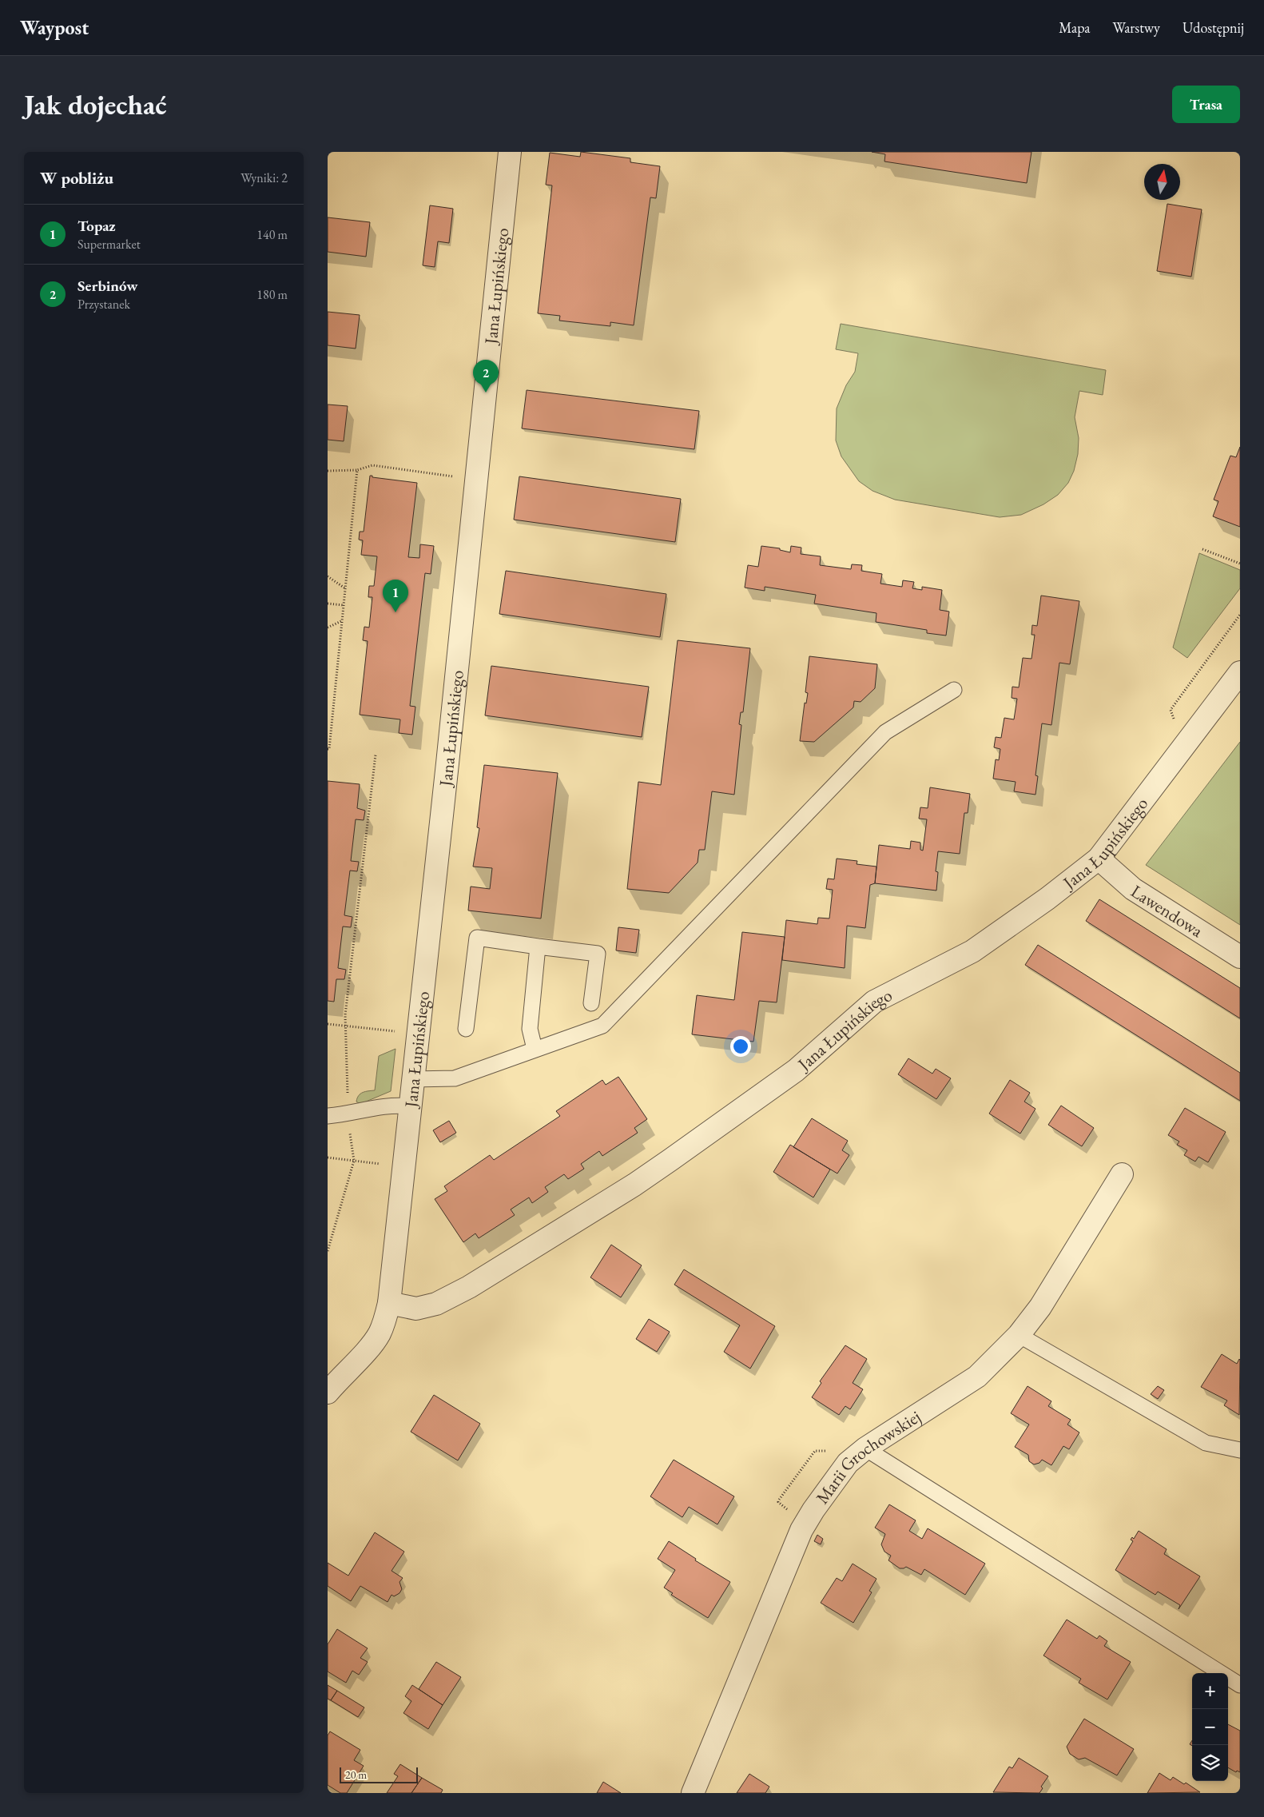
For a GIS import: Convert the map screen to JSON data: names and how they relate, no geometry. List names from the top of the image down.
{
  "streets": {
    "street": ["Jana Łupińskiego", "Lawendowa", "Marii Grochowskiej"]
  },
  "crossings": [
    ["Jana Łupińskiego", "Lawendowa"]
  ],
  "scale_bar": "20 m",
  "north": "top",
  "page": {
    "header": "Waypost",
    "nav": ["Mapa", "Warstwy", "Udostępnij"],
    "buttons": "Trasa",
    "title": "Jak dojechać",
    "heading": ["W pobliżu", "Wyniki: 2"],
    "list": [
      {
        "mark": "1",
        "name": "Topaz",
        "note": "Supermarket",
        "value": "140 m"
      },
      {
        "mark": "2",
        "name": "Serbinów",
        "note": "Przystanek",
        "value": "180 m"
      }
    ],
    "pins": ["2", "1"],
    "map_buttons": ["+", "−"],
    "scale": "20 m"
  }
}
